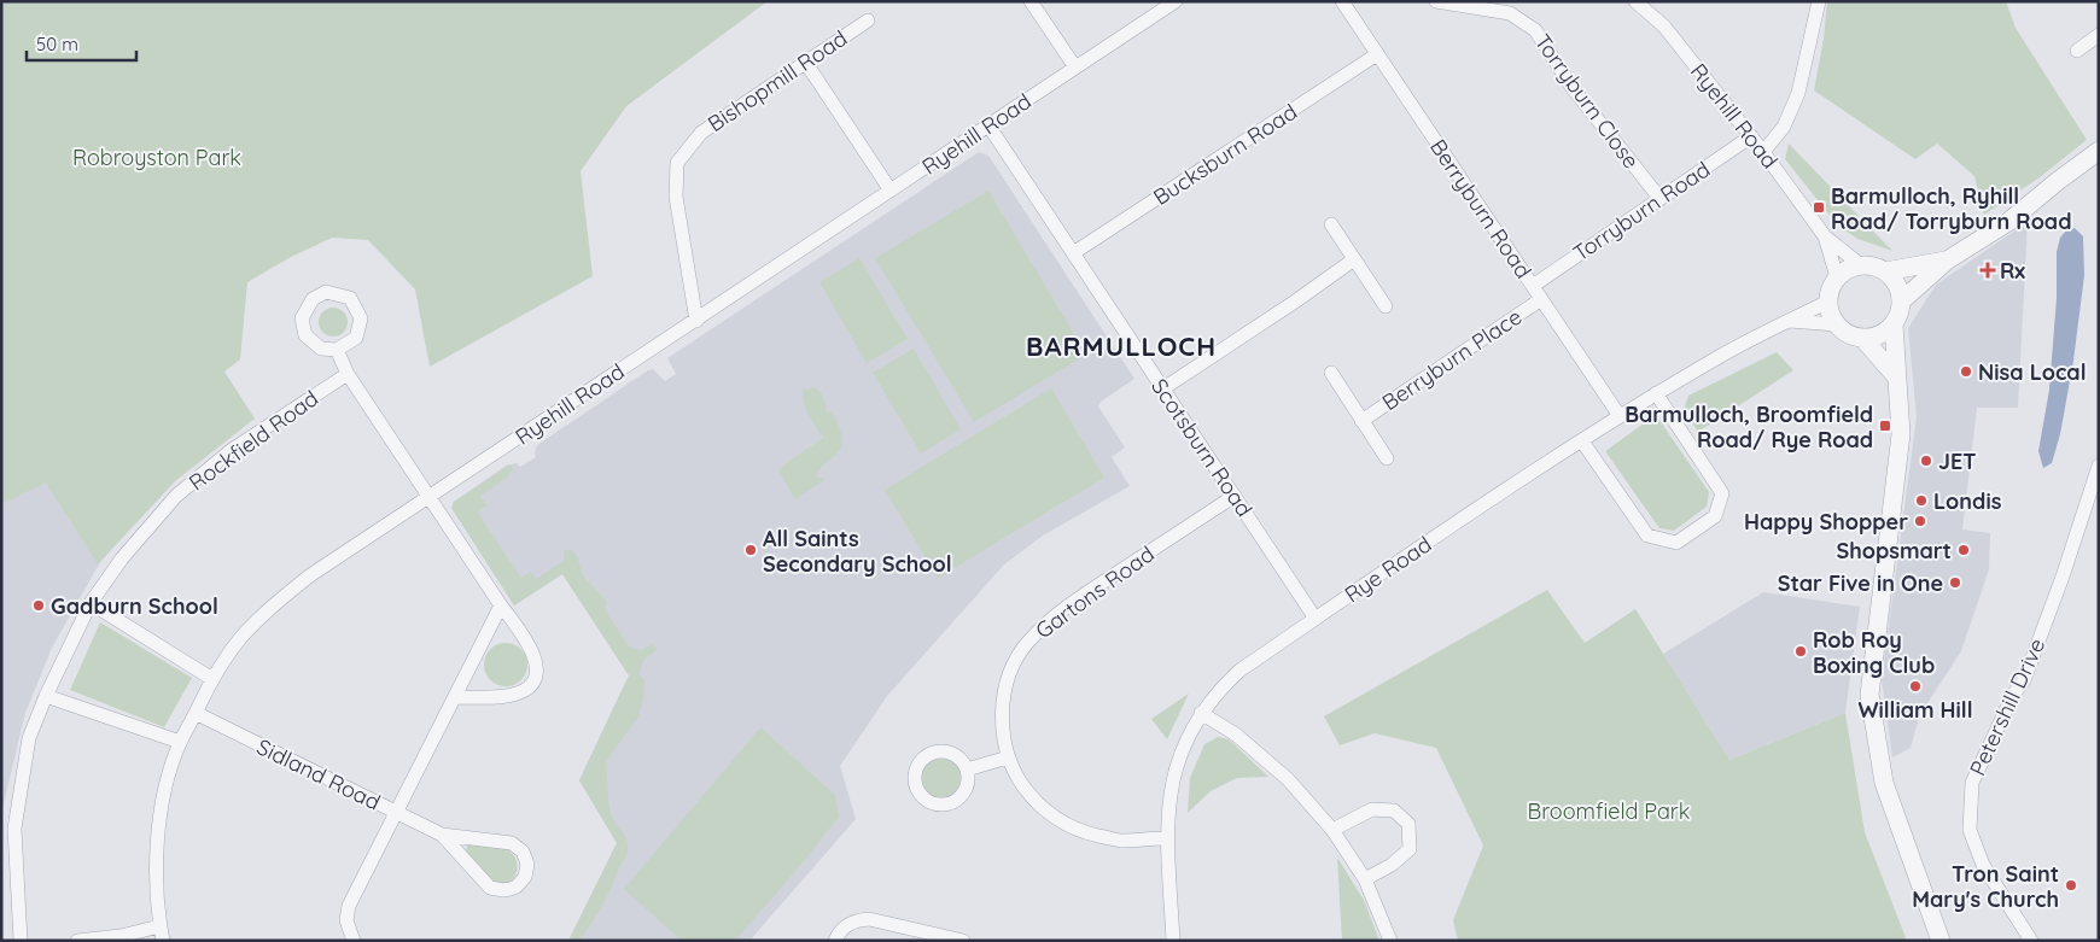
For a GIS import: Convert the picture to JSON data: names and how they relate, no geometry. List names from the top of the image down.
{
  "streets": {
    "street": [
      "Bishopmill Road",
      "Torryburn Close",
      "Ryehill Road",
      "Bucksburn Road",
      "Berryburn Road",
      "Torryburn Road",
      "Berryburn Place",
      "Rockfield Road",
      "Scotsburn Road",
      "Rye Road",
      "Gartons Road",
      "Petershill Drive",
      "Sidland Road"
    ]
  },
  "crossings": [
    ["Bishopmill Road", "Ryehill Road"],
    ["Torryburn Close", "Torryburn Road"],
    ["Ryehill Road", "Torryburn Road"],
    ["Ryehill Road", "Scotsburn Road"],
    ["Ryehill Road", "Rye Road"],
    ["Ryehill Road", "Sidland Road"],
    ["Bucksburn Road", "Berryburn Road"],
    ["Bucksburn Road", "Scotsburn Road"],
    ["Berryburn Road", "Torryburn Road"],
    ["Berryburn Road", "Berryburn Place"],
    ["Berryburn Road", "Rye Road"],
    ["Scotsburn Road", "Rye Road"],
    ["Scotsburn Road", "Gartons Road"],
    ["Rye Road", "Gartons Road"]
  ],
  "districts": ["BARMULLOCH"],
  "parks": ["Robroyston Park", "Broomfield Park"],
  "places": {
    "transit": ["Barmulloch, Ryhill Road/ Torryburn Road", "Barmulloch, Broomfield Road/ Rye Road"],
    "health": ["Rx"],
    "other": [
      "Nisa Local",
      "JET",
      "Londis",
      "Happy Shopper",
      "All Saints Secondary School",
      "Shopsmart",
      "Star Five in One",
      "Gadburn School",
      "Rob Roy Boxing Club",
      "William Hill",
      "Tron Saint Mary's Church"
    ]
  },
  "scale_bar": "50 m"
}
